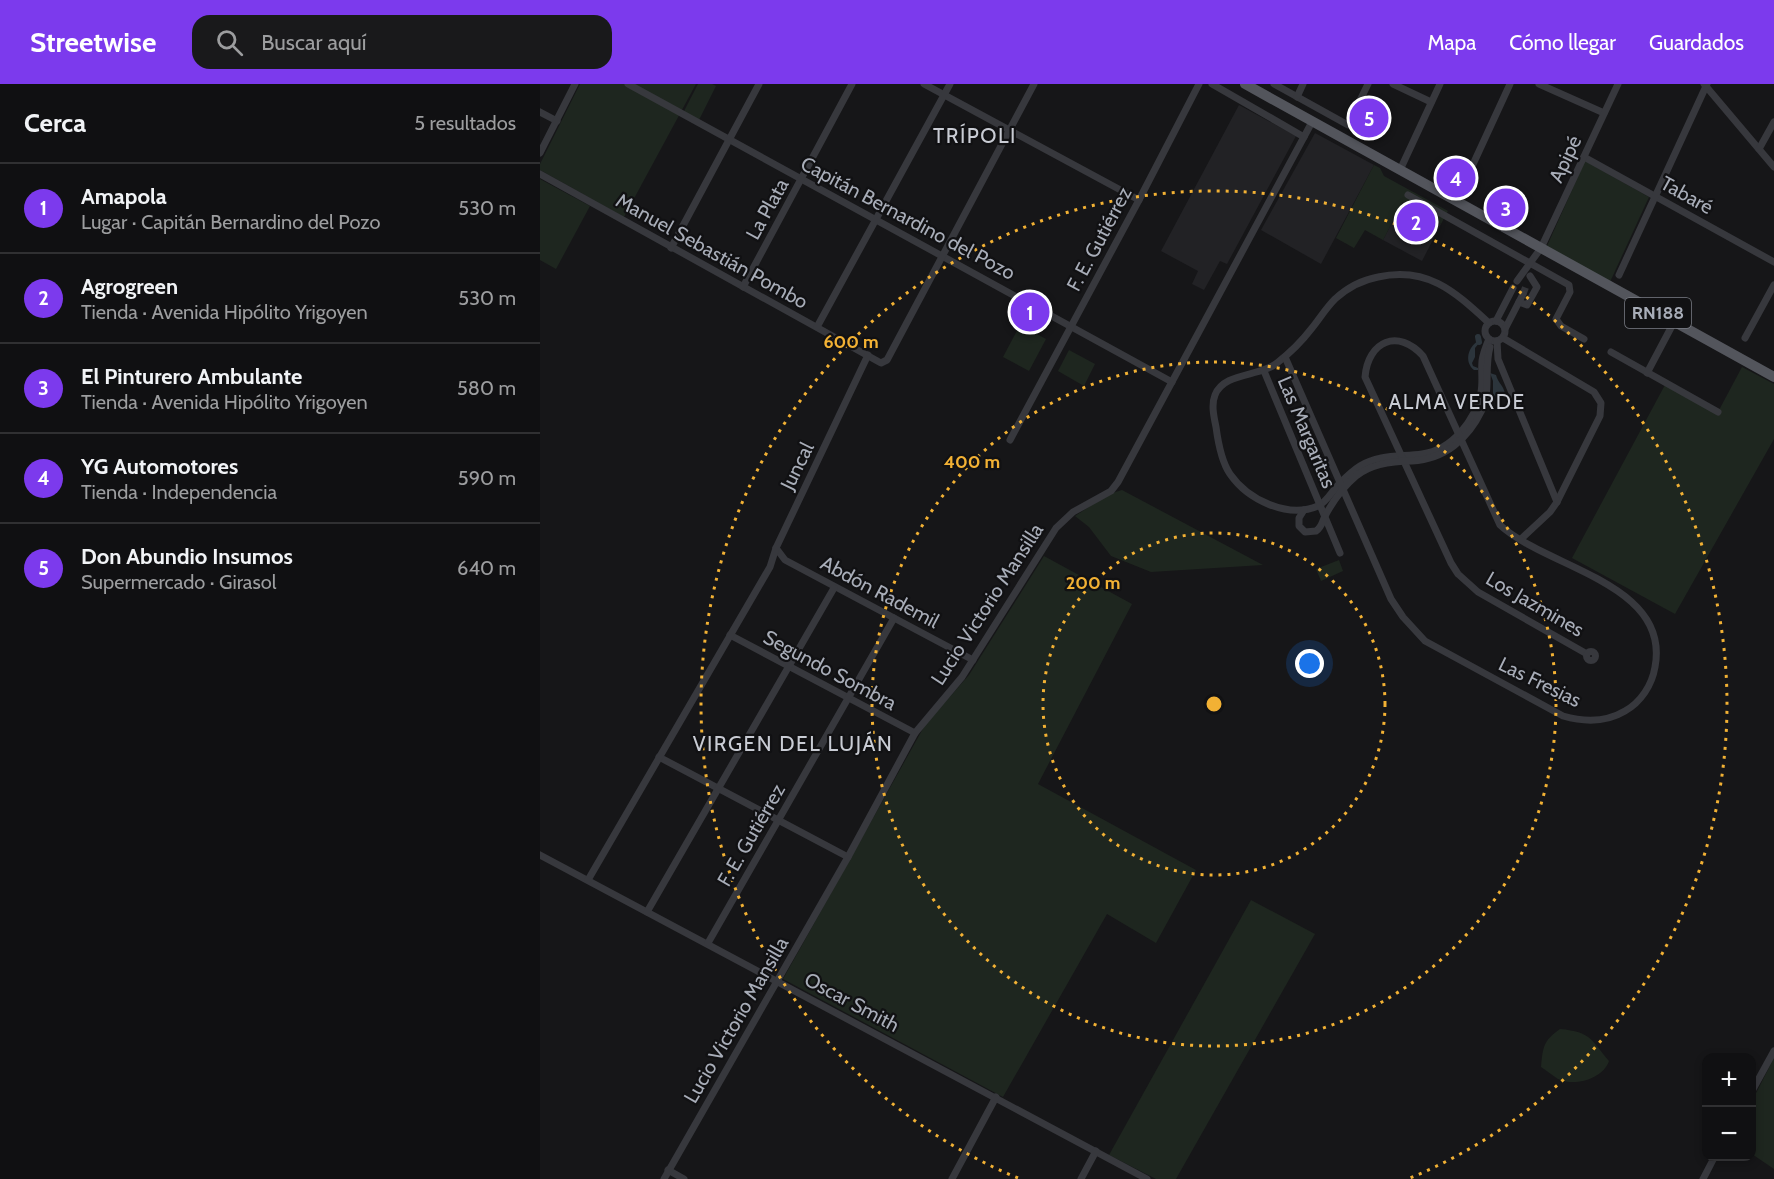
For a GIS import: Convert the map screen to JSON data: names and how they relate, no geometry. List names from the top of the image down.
{
  "streets": {
    "main road": ["RN188"],
    "street": [
      "Apipé",
      "Tabaré",
      "La Plata",
      "Capitán Bernardino del Pozo",
      "F. E. Gutiérrez",
      "Manuel Sebastián Pombo",
      "Las Margaritas",
      "Juncal",
      "Abdón Rademil",
      "Lucio Victorio Mansilla",
      "Los Jazmines",
      "Segundo Sombra",
      "Las Fresias",
      "Oscar Smith"
    ]
  },
  "crossings": [
    ["Apipé", "Tabaré"],
    ["Apipé", "RN188"],
    ["La Plata", "Capitán Bernardino del Pozo"],
    ["La Plata", "Manuel Sebastián Pombo"],
    ["Capitán Bernardino del Pozo", "F. E. Gutiérrez"],
    ["Capitán Bernardino del Pozo", "Lucio Victorio Mansilla"],
    ["F. E. Gutiérrez", "Abdón Rademil"],
    ["F. E. Gutiérrez", "Segundo Sombra"],
    ["F. E. Gutiérrez", "Oscar Smith"],
    ["Manuel Sebastián Pombo", "Juncal"],
    ["RN188", "Lucio Victorio Mansilla"],
    ["Las Margaritas", "Las Fresias"],
    ["Juncal", "Abdón Rademil"],
    ["Juncal", "Segundo Sombra"],
    ["Juncal", "Oscar Smith"],
    ["Abdón Rademil", "Lucio Victorio Mansilla"],
    ["Lucio Victorio Mansilla", "Segundo Sombra"],
    ["Lucio Victorio Mansilla", "Oscar Smith"],
    ["Los Jazmines", "Las Fresias"]
  ],
  "districts": ["TRÍPOLI", "ALMA VERDE", "VIRGEN DEL LUJÁN"],
  "page": {
    "header": "Streetwise",
    "search": "Buscar aquí",
    "nav": ["Mapa", "Cómo llegar", "Guardados"],
    "heading": ["Cerca", "5 resultados"],
    "pins": [
      "5",
      "4",
      "3",
      "2",
      "1"
    ],
    "list": [
      {
        "mark": "1",
        "name": "Amapola",
        "note": "Lugar · Capitán Bernardino del Pozo",
        "value": "530 m"
      },
      {
        "mark": "2",
        "name": "Agrogreen",
        "note": "Tienda · Avenida Hipólito Yrigoyen",
        "value": "530 m"
      },
      {
        "mark": "3",
        "name": "El Pinturero Ambulante",
        "note": "Tienda · Avenida Hipólito Yrigoyen",
        "value": "580 m"
      },
      {
        "mark": "4",
        "name": "YG Automotores",
        "note": "Tienda · Independencia",
        "value": "590 m"
      },
      {
        "mark": "5",
        "name": "Don Abundio Insumos",
        "note": "Supermercado · Girasol",
        "value": "640 m"
      }
    ],
    "map_buttons": ["+", "−"]
  },
  "rings": ["600 m", "400 m", "200 m"]
}
